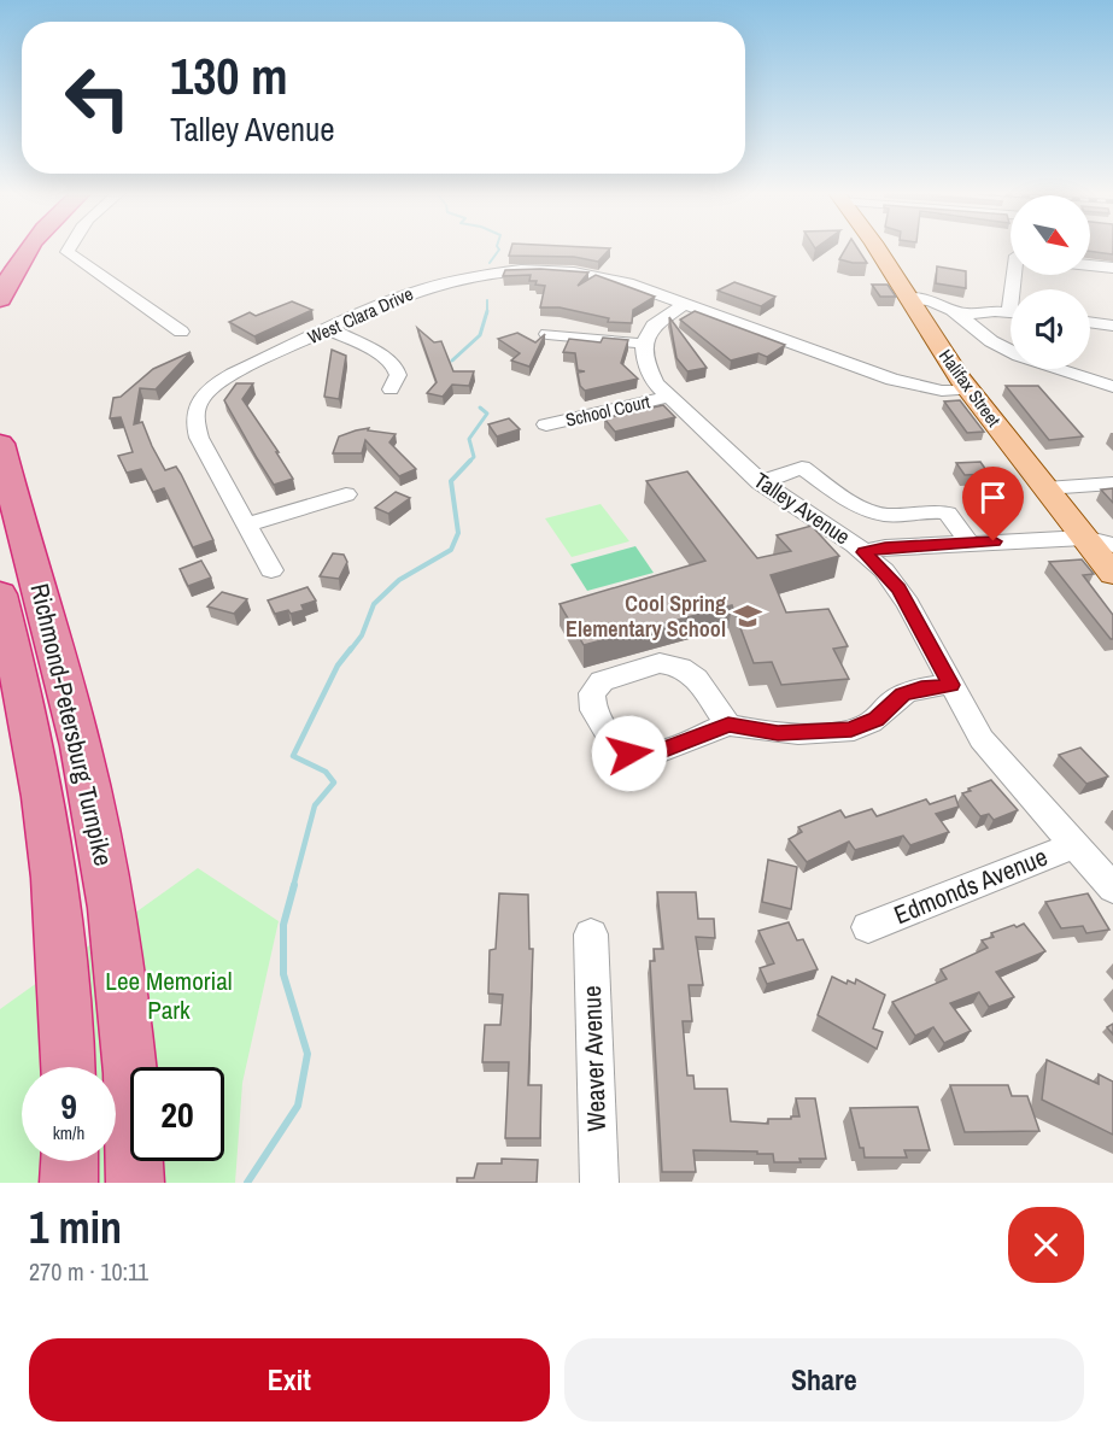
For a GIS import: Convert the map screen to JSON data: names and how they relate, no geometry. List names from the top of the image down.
{
  "streets": {
    "highway": ["Richmond-Petersburg Turnpike"],
    "main road": ["Halifax Street"],
    "street": [
      "West Clara Drive",
      "School Court",
      "Talley Avenue",
      "Edmonds Avenue",
      "Weaver Avenue"
    ]
  },
  "crossings": [
    ["West Clara Drive", "Halifax Street"],
    ["School Court", "Talley Avenue"],
    ["Talley Avenue", "Edmonds Avenue"]
  ],
  "parks": ["Lee Memorial Park"],
  "places": {
    "school or university": ["Cool Spring Elementary School"]
  },
  "north": "bottom right",
  "page": {
    "turn": ["130 m", "Talley Avenue"],
    "speed": "9 km/h",
    "limit": "20",
    "heading": ["1 min", "270 m · 10:11"],
    "buttons": ["Exit", "Share"]
  }
}
